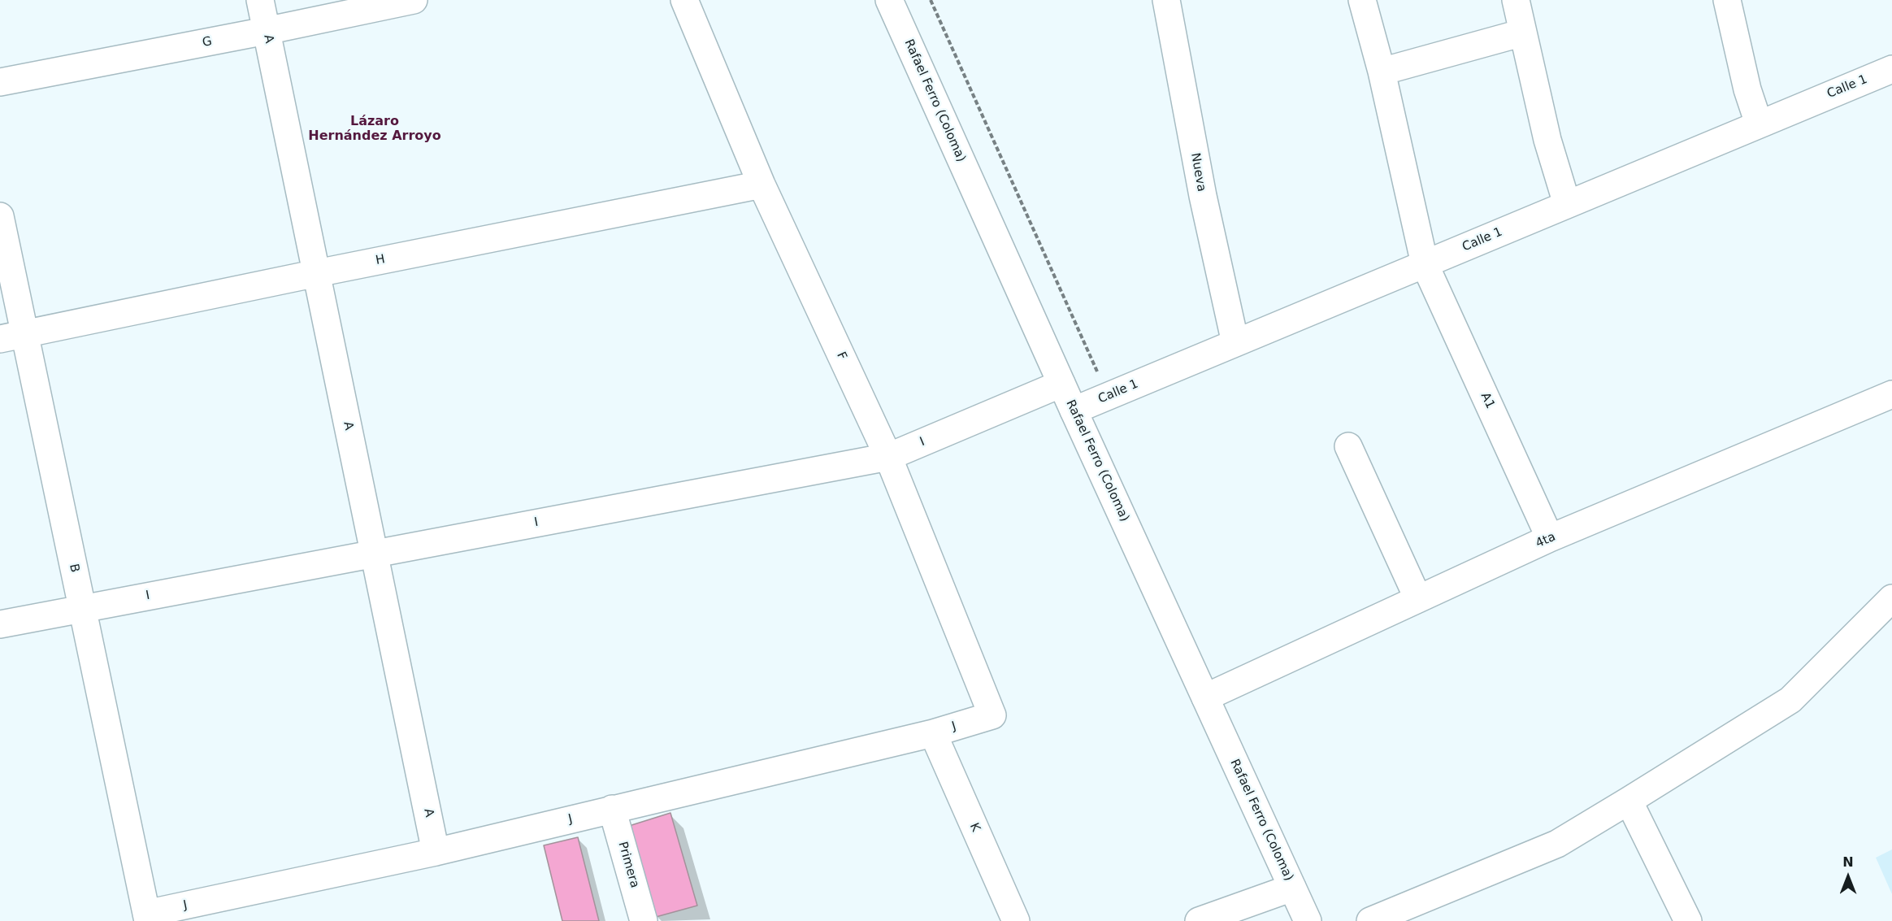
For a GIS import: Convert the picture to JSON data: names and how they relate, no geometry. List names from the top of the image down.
{
  "streets": {
    "street": [
      "A",
      "G",
      "Calle 1",
      "Rafael Ferro (Coloma)",
      "Nueva",
      "H",
      "F",
      "A1",
      "I",
      "4ta",
      "B",
      "J",
      "K",
      "Primera"
    ]
  },
  "crossings": [
    ["A", "G"],
    ["A", "H"],
    ["A", "I"],
    ["A", "J"],
    ["Calle 1", "Rafael Ferro (Coloma)"],
    ["Calle 1", "Nueva"],
    ["Calle 1", "A1"],
    ["Rafael Ferro (Coloma)", "I"],
    ["Rafael Ferro (Coloma)", "4ta"],
    ["H", "F"],
    ["H", "B"],
    ["F", "I"],
    ["F", "J"],
    ["A1", "4ta"],
    ["I", "B"],
    ["B", "J"],
    ["J", "K"],
    ["J", "Primera"]
  ],
  "districts": ["Lázaro Hernández Arroyo"],
  "north": "top"
}
